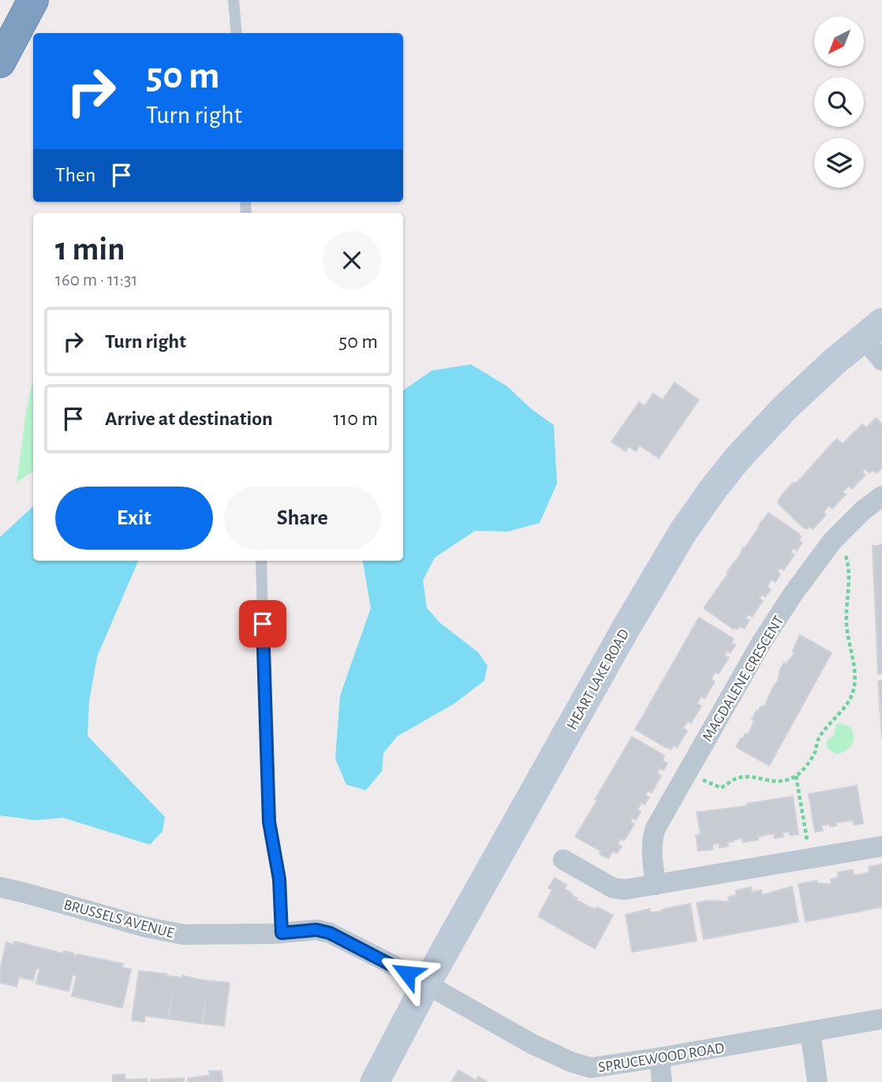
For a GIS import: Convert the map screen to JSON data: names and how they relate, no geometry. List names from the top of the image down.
{
  "streets": {
    "street": [
      "MAGDALENE CRESCENT",
      "HEART LAKE ROAD",
      "BRUSSELS AVENUE",
      "SPRUCEWOOD ROAD"
    ]
  },
  "crossings": [
    ["HEART LAKE ROAD", "BRUSSELS AVENUE"],
    ["HEART LAKE ROAD", "SPRUCEWOOD ROAD"],
    ["BRUSSELS AVENUE", "SPRUCEWOOD ROAD"]
  ],
  "north": "bottom left",
  "page": {
    "turn": ["50 m", "Turn right"],
    "then": "Then",
    "heading": ["1 min", "160 m · 11:31"],
    "list": [
      {
        "name": "Turn right",
        "value": "50 m"
      },
      {
        "name": "Arrive at destination",
        "value": "110 m"
      }
    ],
    "buttons": ["Exit", "Share"]
  }
}
